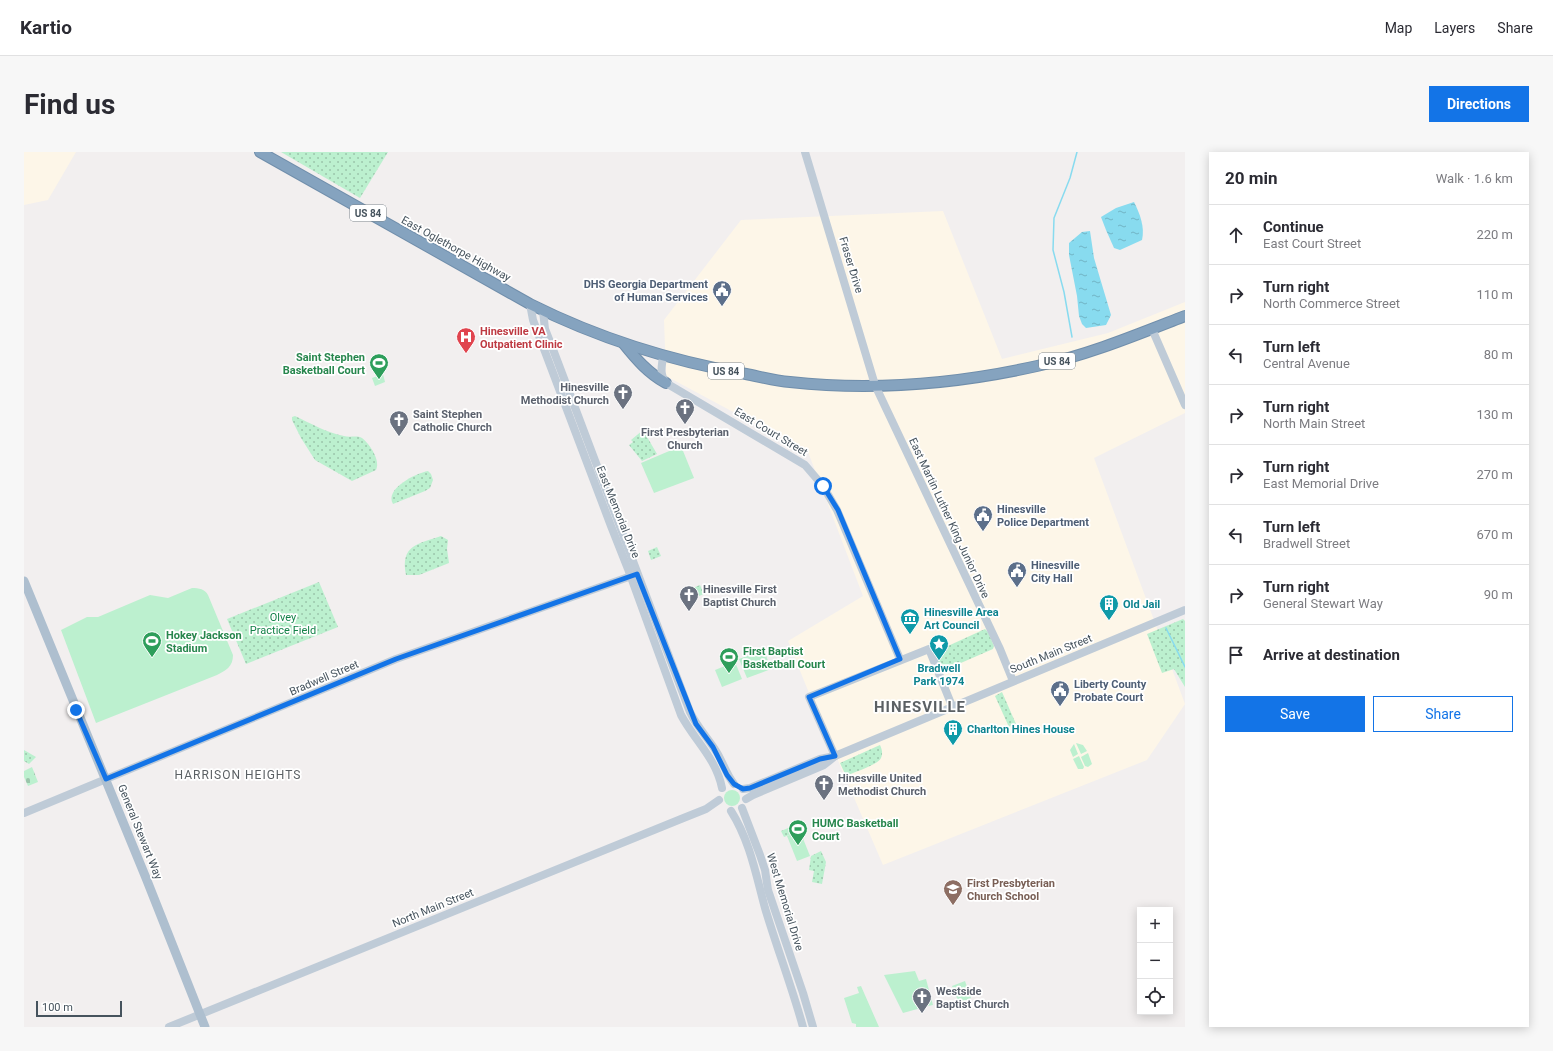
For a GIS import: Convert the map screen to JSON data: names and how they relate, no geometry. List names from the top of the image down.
{
  "streets": {
    "highway": ["US 84", "East Oglethorpe Highway"],
    "main road": ["General Stewart Way"],
    "street": [
      "Fraser Drive",
      "East Court Street",
      "East Memorial Drive",
      "East Martin Luther King Junior Drive",
      "South Main Street",
      "Bradwell Street",
      "West Memorial Drive",
      "North Main Street"
    ]
  },
  "crossings": [
    ["US 84", "East Oglethorpe Highway"],
    ["US 84", "Fraser Drive"],
    ["US 84", "East Martin Luther King Junior Drive"],
    ["East Oglethorpe Highway", "East Memorial Drive"],
    ["Fraser Drive", "East Martin Luther King Junior Drive"],
    ["East Memorial Drive", "Bradwell Street"],
    ["East Memorial Drive", "West Memorial Drive"],
    ["East Memorial Drive", "North Main Street"],
    ["East Martin Luther King Junior Drive", "South Main Street"],
    ["Bradwell Street", "General Stewart Way"],
    ["General Stewart Way", "North Main Street"],
    ["West Memorial Drive", "North Main Street"]
  ],
  "districts": ["HINESVILLE", "HARRISON HEIGHTS"],
  "parks": ["Olvey Practice Field"],
  "places": {
    "public building": [
      "DHS Georgia Department of Human Services",
      "Hinesville Police Department",
      "Hinesville City Hall",
      "Liberty County Probate Court"
    ],
    "hospital": ["Hinesville VA Outpatient Clinic"],
    "sports": [
      "Saint Stephen Basketball Court",
      "Hokey Jackson Stadium",
      "First Baptist Basketball Court",
      "HUMC Basketball Court"
    ],
    "church": [
      "Hinesville Methodist Church",
      "First Presbyterian Church",
      "Saint Stephen Catholic Church",
      "Hinesville First Baptist Church",
      "Hinesville United Methodist Church",
      "Westside Baptist Church"
    ],
    "building": ["Old Jail", "Charlton Hines House"],
    "museum": ["Hinesville Area Art Council"],
    "place": ["Bradwell Park 1974"],
    "school or university": ["First Presbyterian Church School"]
  },
  "scale_bar": "100 m",
  "page": {
    "header": "Kartio",
    "nav": ["Map", "Layers", "Share"],
    "buttons": [
      "Directions",
      ["Save", "Share"]
    ],
    "title": "Find us",
    "heading": ["20 min", "Walk · 1.6 km"],
    "list": [
      ["Continue", "East Court Street", "220 m"],
      ["Turn right", "North Commerce Street", "110 m"],
      ["Turn left", "Central Avenue", "80 m"],
      ["Turn right", "North Main Street", "130 m"],
      ["Turn right", "East Memorial Drive", "270 m"],
      ["Turn left", "Bradwell Street", "670 m"],
      ["Turn right", "General Stewart Way", "90 m"],
      "Arrive at destination"
    ],
    "map_buttons": ["+", "−"],
    "scale": "100 m"
  }
}
